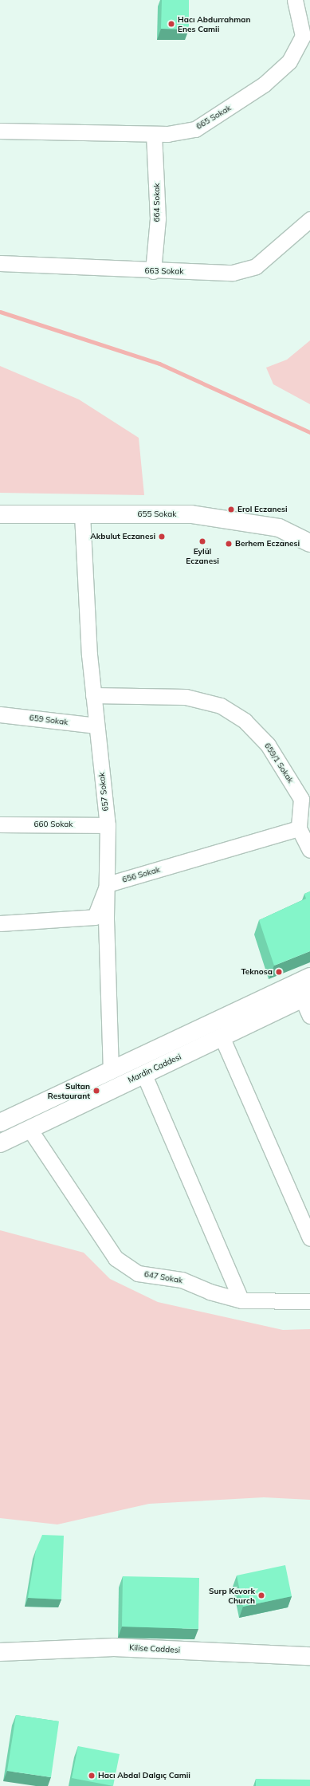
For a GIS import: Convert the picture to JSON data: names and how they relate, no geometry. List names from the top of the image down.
{
  "streets": {
    "street": [
      "665 Sokak",
      "664 Sokak",
      "663 Sokak",
      "655 Sokak",
      "659 Sokak",
      "659/1 Sokak",
      "657 Sokak",
      "660 Sokak",
      "656 Sokak",
      "Mardin Caddesi",
      "647 Sokak",
      "Kilise Caddesi"
    ]
  },
  "crossings": [
    ["665 Sokak", "664 Sokak"],
    ["664 Sokak", "663 Sokak"],
    ["655 Sokak", "657 Sokak"],
    ["659 Sokak", "657 Sokak"],
    ["659/1 Sokak", "657 Sokak"],
    ["659/1 Sokak", "656 Sokak"],
    ["657 Sokak", "660 Sokak"],
    ["657 Sokak", "656 Sokak"],
    ["657 Sokak", "Mardin Caddesi"],
    ["Mardin Caddesi", "647 Sokak"]
  ],
  "places": [
    "Hacı Abdurrahman Enes Camii",
    "Erol Eczanesi",
    "Akbulut Eczanesi",
    "Eylül Eczanesi",
    "Berhem Eczanesi",
    "Teknosa",
    "Sultan Restaurant",
    "Surp Kevork Church",
    "Hacı Abdal Dalgıç Camii"
  ]
}
